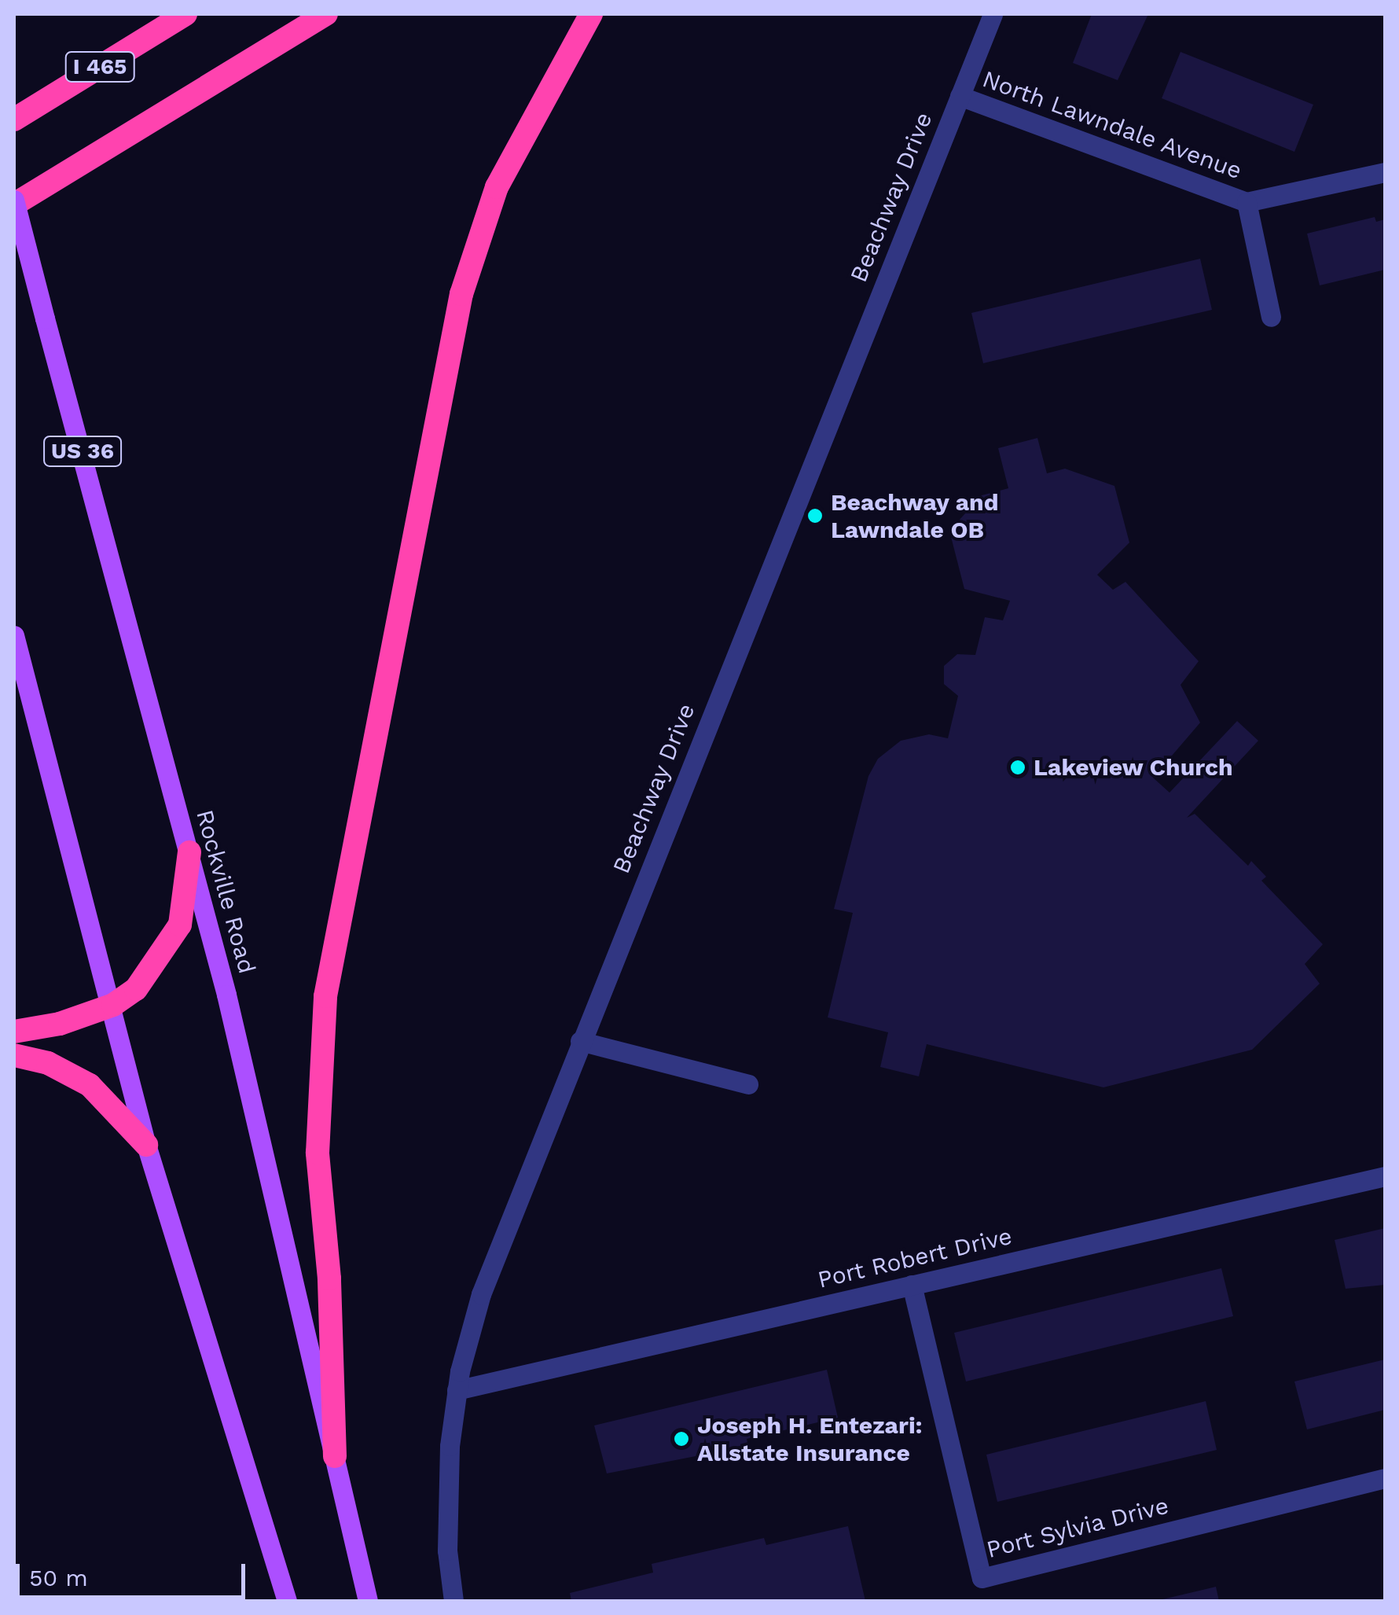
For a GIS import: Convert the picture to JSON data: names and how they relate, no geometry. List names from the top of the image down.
{
  "streets": {
    "highway": ["I 465", "US 36"],
    "main road": ["Rockville Road"],
    "street": [
      "North Lawndale Avenue",
      "Beachway Drive",
      "Port Robert Drive",
      "Port Sylvia Drive"
    ]
  },
  "crossings": [
    ["North Lawndale Avenue", "Beachway Drive"],
    ["Beachway Drive", "Port Robert Drive"],
    ["US 36", "Rockville Road"],
    ["Port Robert Drive", "Port Sylvia Drive"]
  ],
  "places": ["Beachway and Lawndale OB", "Lakeview Church", "Joseph H. Entezari: Allstate Insurance"],
  "scale_bar": "50 m"
}
